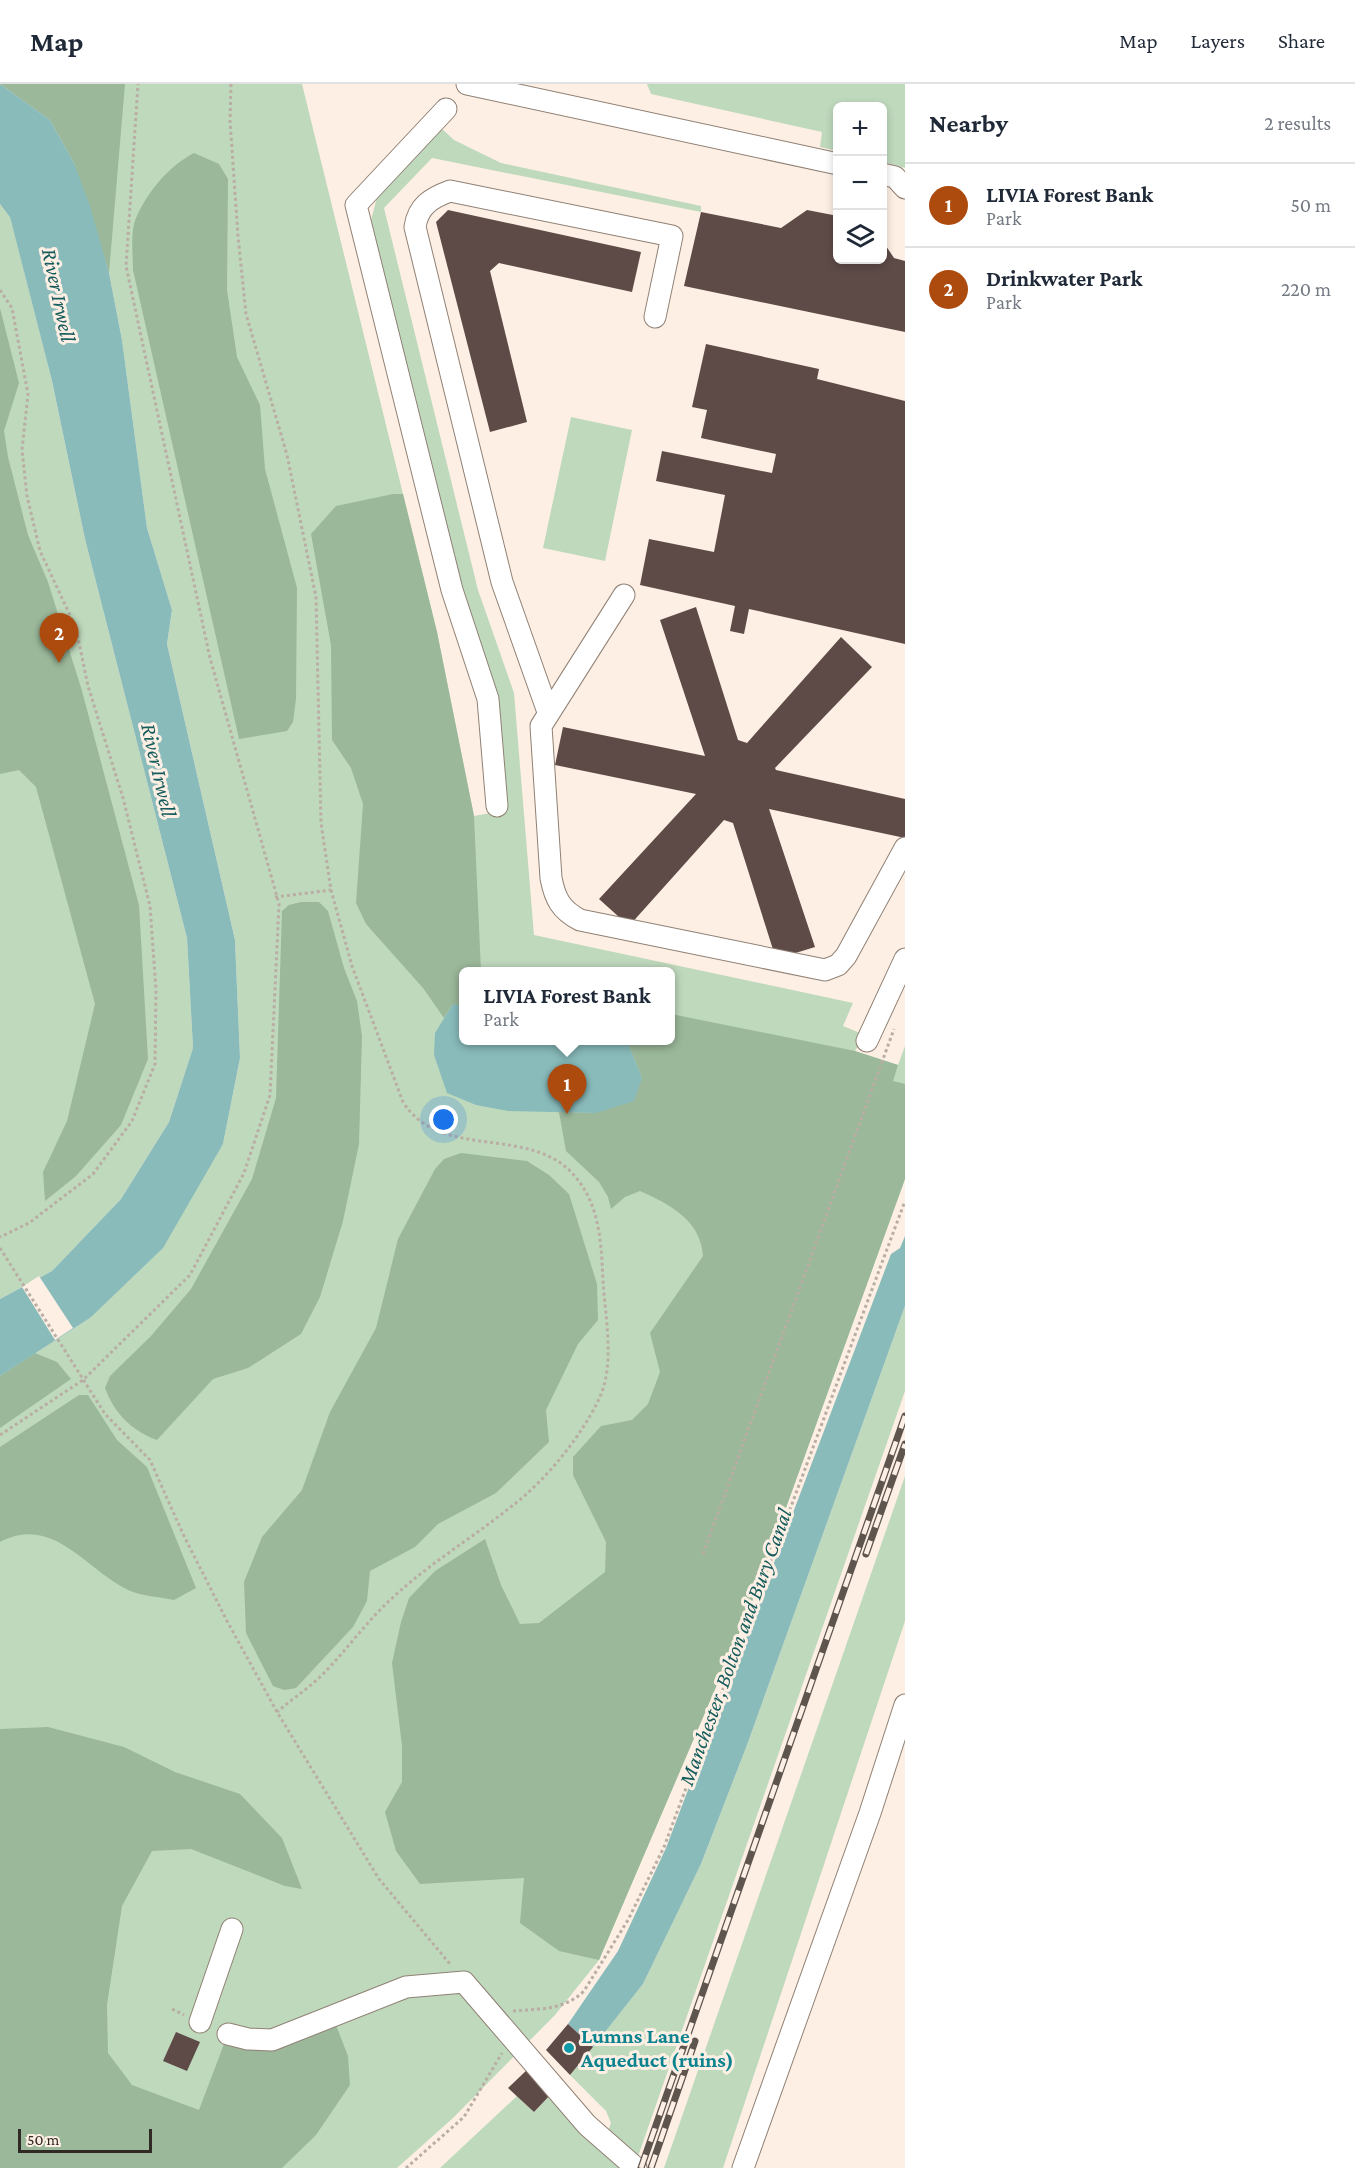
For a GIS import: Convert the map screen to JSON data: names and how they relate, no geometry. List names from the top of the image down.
{
  "water": ["River Irwell", "Manchester, Bolton and Bury Canal"],
  "places": ["Lumns Lane Aqueduct (ruins)"],
  "scale_bar": "50 m",
  "page": {
    "header": "Map",
    "nav": ["Map", "Layers", "Share"],
    "heading": ["Nearby", "2 results"],
    "map_buttons": ["+", "−"],
    "list": [
      {
        "mark": "1",
        "name": "LIVIA Forest Bank",
        "note": "Park",
        "value": "50 m"
      },
      {
        "mark": "2",
        "name": "Drinkwater Park",
        "note": "Park",
        "value": "220 m"
      }
    ],
    "pins": ["2", "1"],
    "popup": ["LIVIA Forest Bank", "Park"],
    "scale": "50 m"
  }
}
